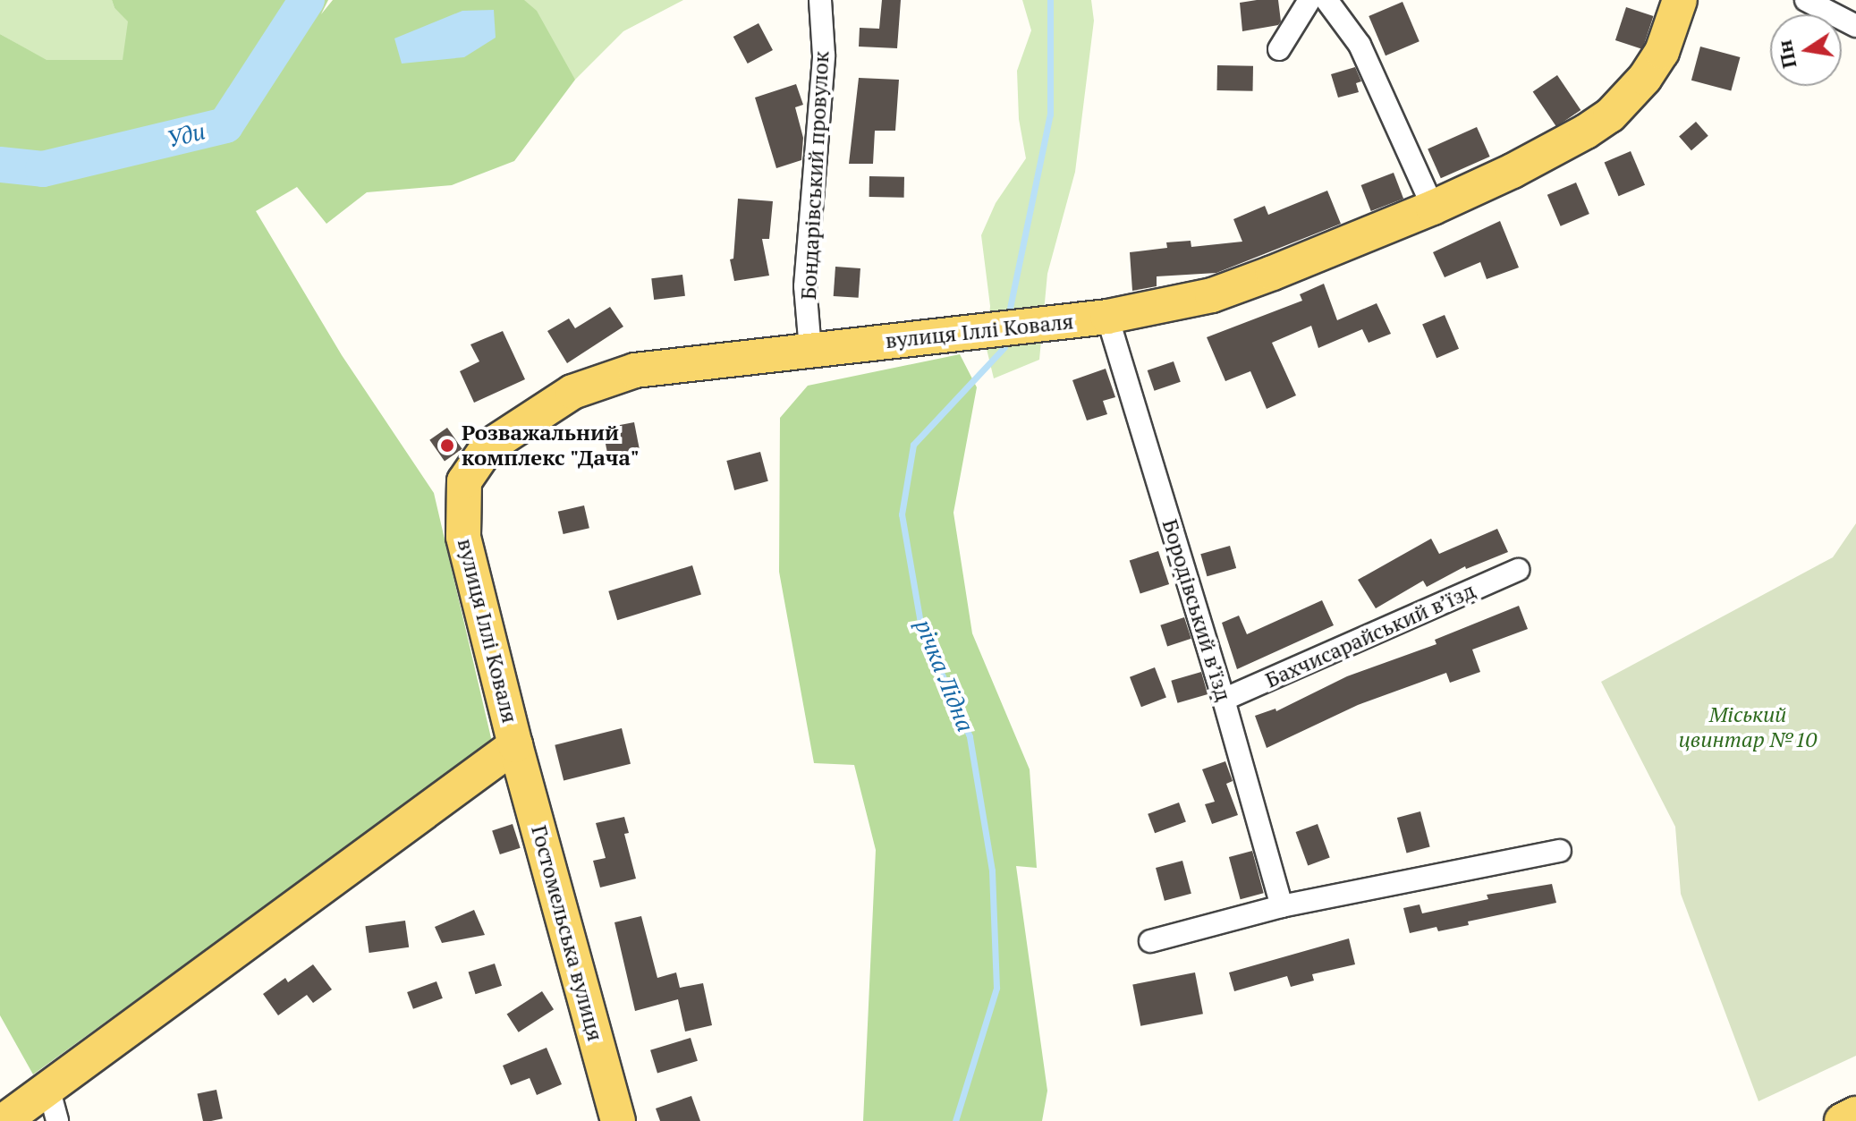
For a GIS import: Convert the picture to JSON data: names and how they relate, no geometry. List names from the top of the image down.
{
  "streets": {
    "main road": ["вулиця Іллі Коваля", "Гостомельська вулиця"],
    "street": ["Бондарівський провулок", "Бородівський в’їзд", "Бахчисарайський в’їзд"]
  },
  "crossings": [
    ["Бондарівський провулок", "вулиця Іллі Коваля"],
    ["вулиця Іллі Коваля", "Бородівський в’їзд"],
    ["вулиця Іллі Коваля", "Гостомельська вулиця"],
    ["Бородівський в’їзд", "Бахчисарайський в’їзд"]
  ],
  "water": ["Уди", "річка Лідна"],
  "parks": ["Міський цвинтар №10"],
  "places": ["Розважальний комплекс \"Дача\""],
  "north": "left"
}
